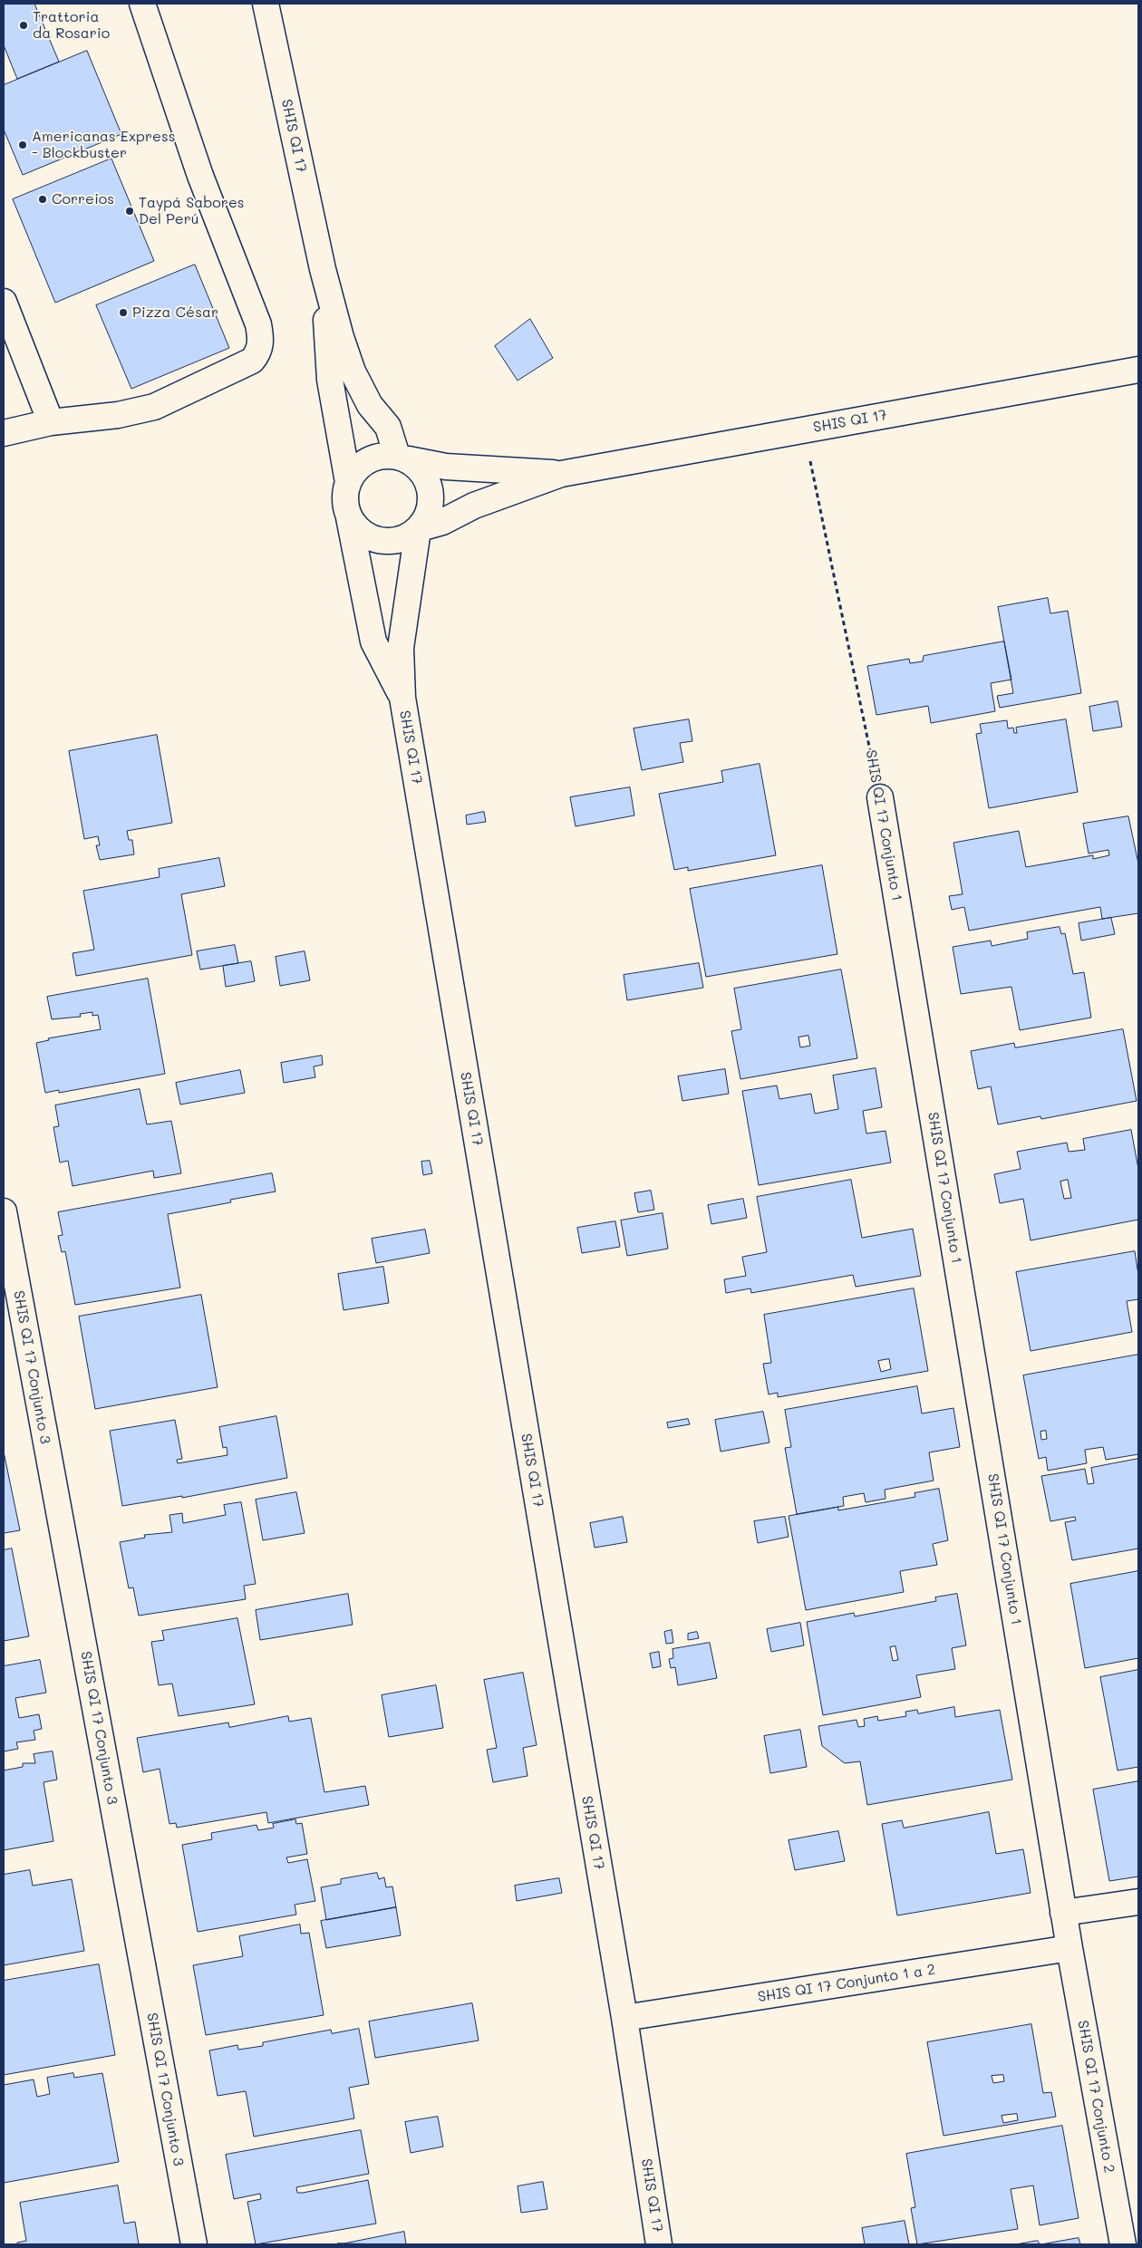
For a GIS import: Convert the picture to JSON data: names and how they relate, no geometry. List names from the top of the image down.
{
  "streets": {
    "street": [
      "SHIS QI 17",
      "SHIS QI 17 Conjunto 1",
      "SHIS QI 17 Conjunto 3",
      "SHIS QI 17 Conjunto 1 a 2",
      "SHIS QI 17 Conjunto 2"
    ]
  },
  "crossings": [
    ["SHIS QI 17", "SHIS QI 17 Conjunto 1"],
    ["SHIS QI 17", "SHIS QI 17 Conjunto 1 a 2"],
    ["SHIS QI 17 Conjunto 1", "SHIS QI 17 Conjunto 1 a 2"],
    ["SHIS QI 17 Conjunto 1", "SHIS QI 17 Conjunto 2"],
    ["SHIS QI 17 Conjunto 1 a 2", "SHIS QI 17 Conjunto 2"]
  ],
  "places": [
    "Trattoria da Rosario",
    "Americanas Express - Blockbuster",
    "Correios",
    "Taypá Sabores Del Perú",
    "Pizza César"
  ]
}
